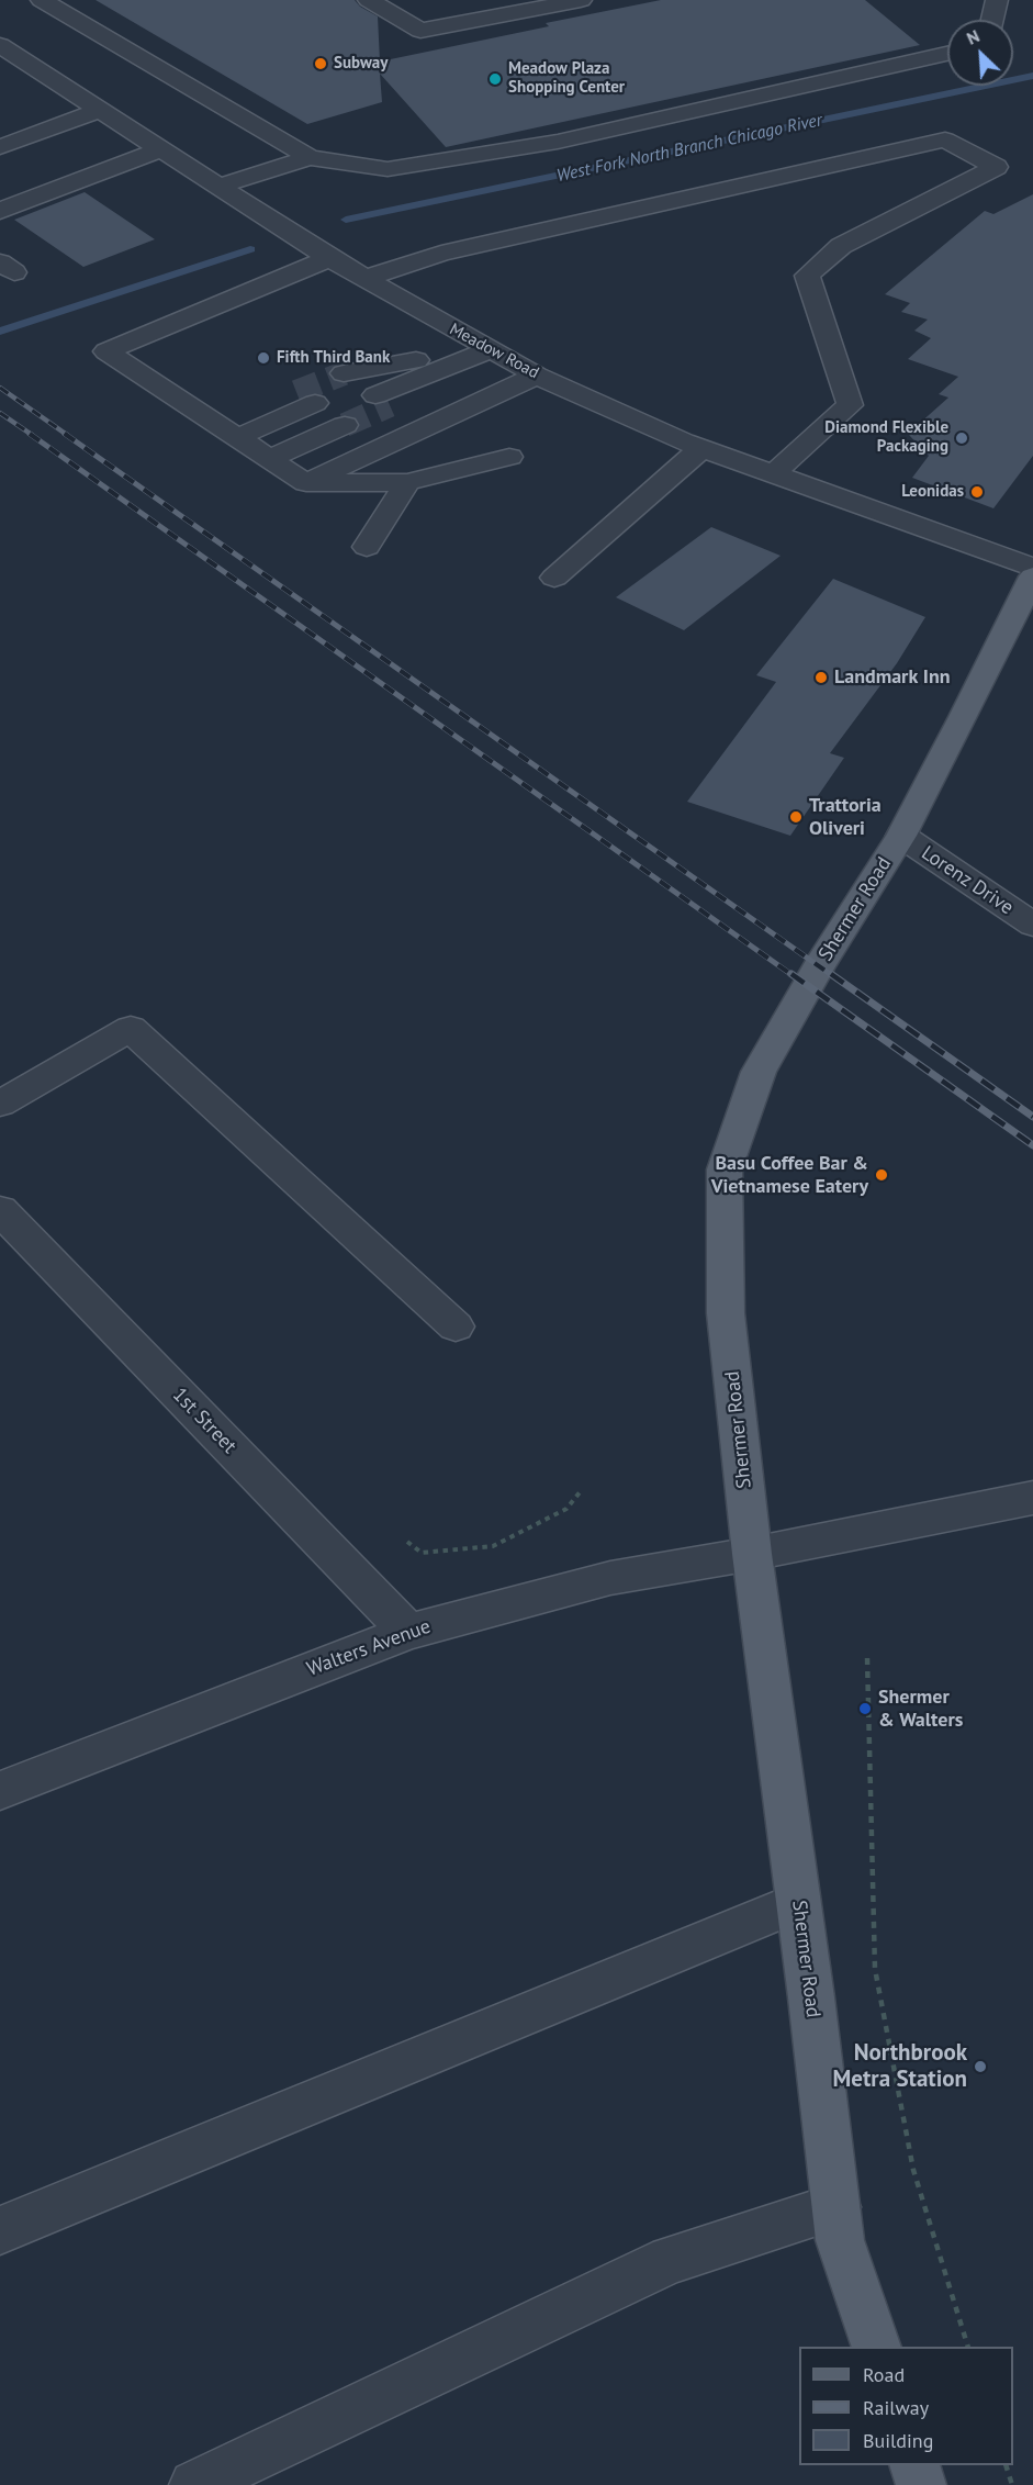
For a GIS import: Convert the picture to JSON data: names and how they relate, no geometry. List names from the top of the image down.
{
  "streets": {
    "main road": ["Shermer Road"],
    "street": [
      "Meadow Road",
      "Lorenz Drive",
      "1st Street",
      "Walters Avenue"
    ]
  },
  "crossings": [
    ["Lorenz Drive", "Shermer Road"],
    ["Shermer Road", "Walters Avenue"],
    ["1st Street", "Walters Avenue"]
  ],
  "water": ["West Fork North Branch Chicago River"],
  "places": [
    "Subway",
    "Meadow Plaza Shopping Center",
    "Fifth Third Bank",
    "Diamond Flexible Packaging",
    "Leonidas",
    "Landmark Inn",
    "Trattoria Oliveri",
    "Basu Coffee Bar & Vietnamese Eatery",
    "Shermer & Walters",
    "Northbrook Metra Station"
  ],
  "legend": ["Road", "Railway", "Building"],
  "north": "top left"
}
